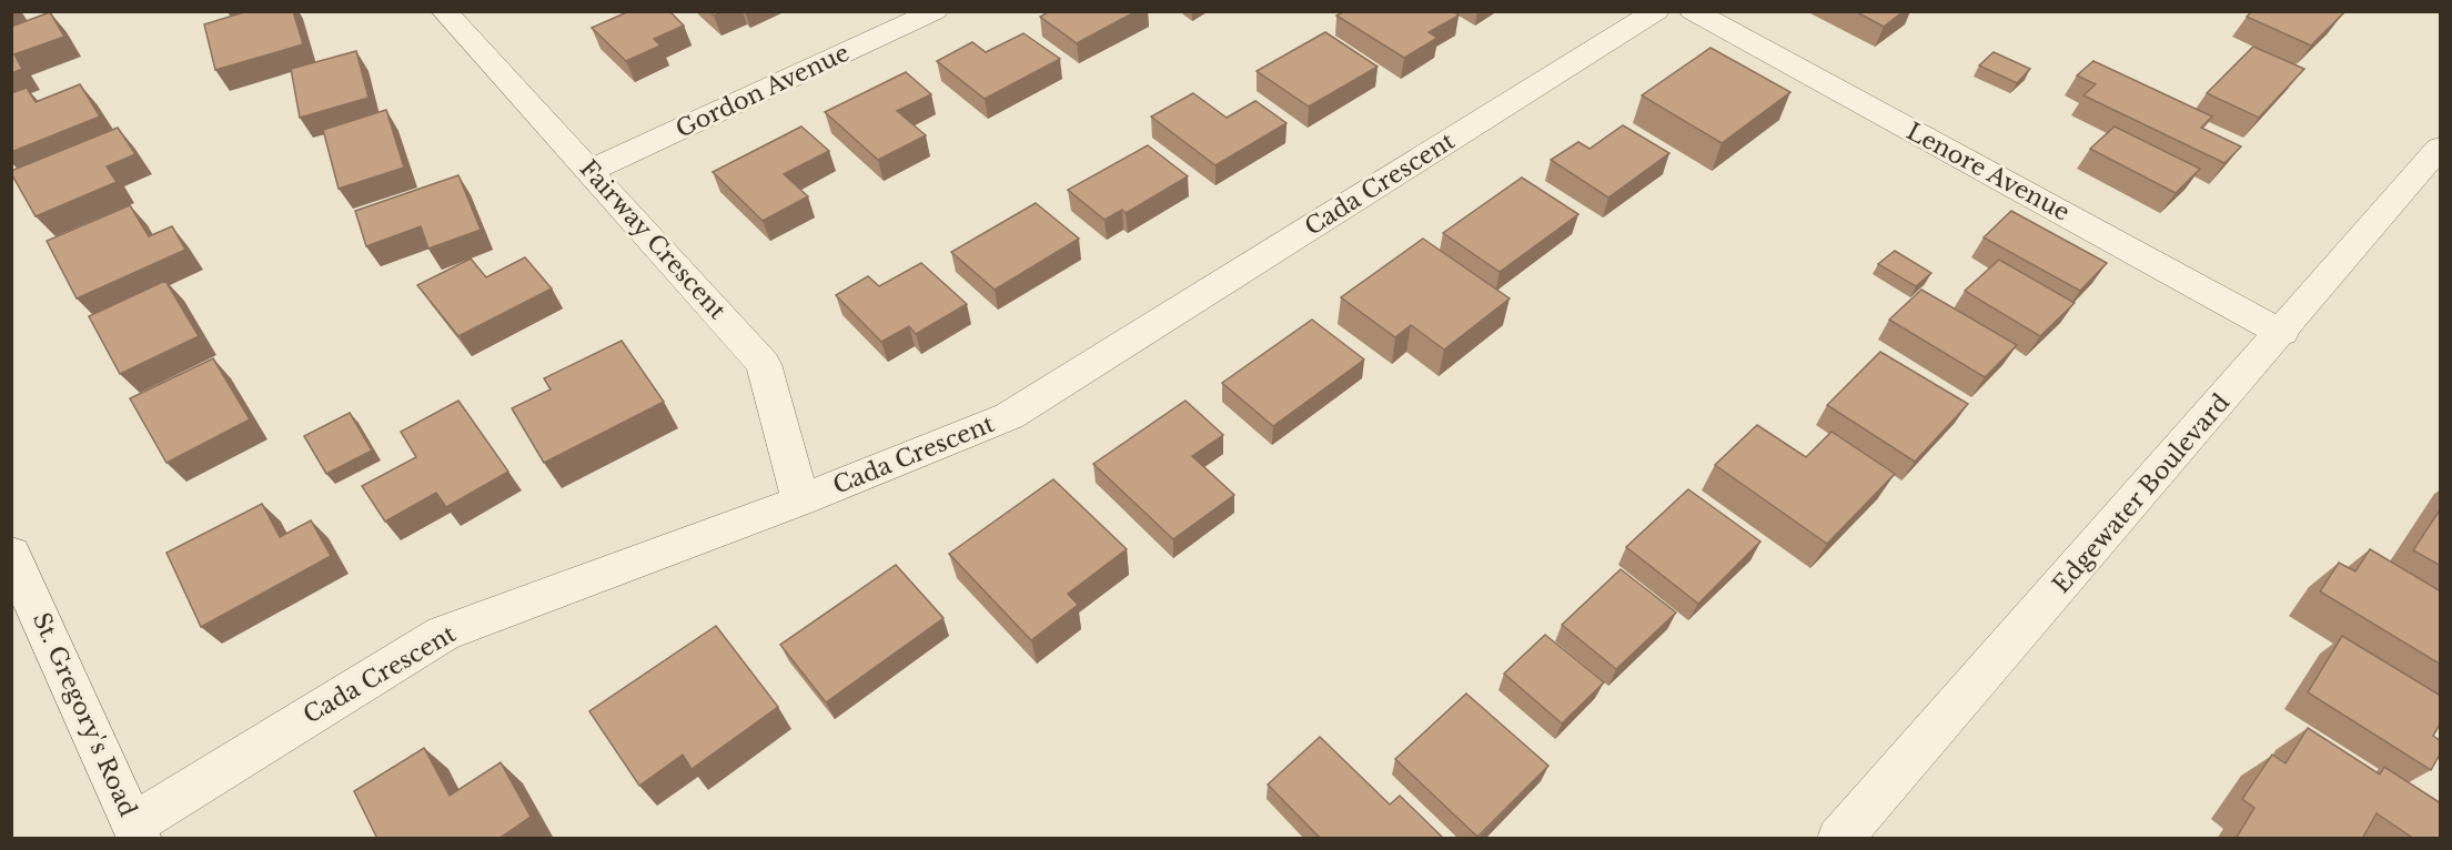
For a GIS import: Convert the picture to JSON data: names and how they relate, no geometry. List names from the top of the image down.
{
  "streets": {
    "street": [
      "Gordon Avenue",
      "Lenore Avenue",
      "Cada Crescent",
      "Fairway Crescent",
      "Edgewater Boulevard",
      "St. Gregory's Road"
    ]
  },
  "crossings": [
    ["Gordon Avenue", "Fairway Crescent"],
    ["Lenore Avenue", "Edgewater Boulevard"],
    ["Cada Crescent", "Fairway Crescent"],
    ["Cada Crescent", "St. Gregory's Road"]
  ]
}
